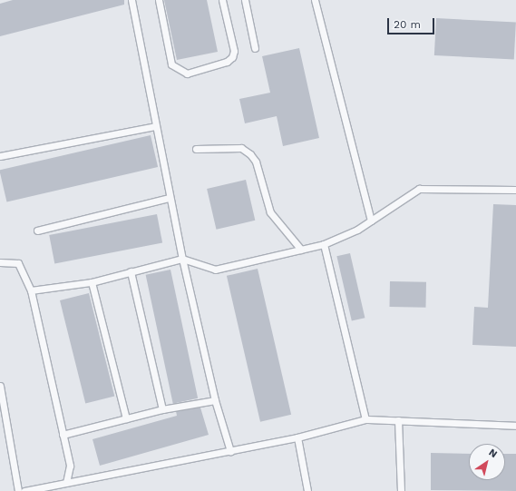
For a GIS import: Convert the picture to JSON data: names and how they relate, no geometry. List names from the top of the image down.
{
  "scale_bar": "20 m",
  "north": "top right"
}
